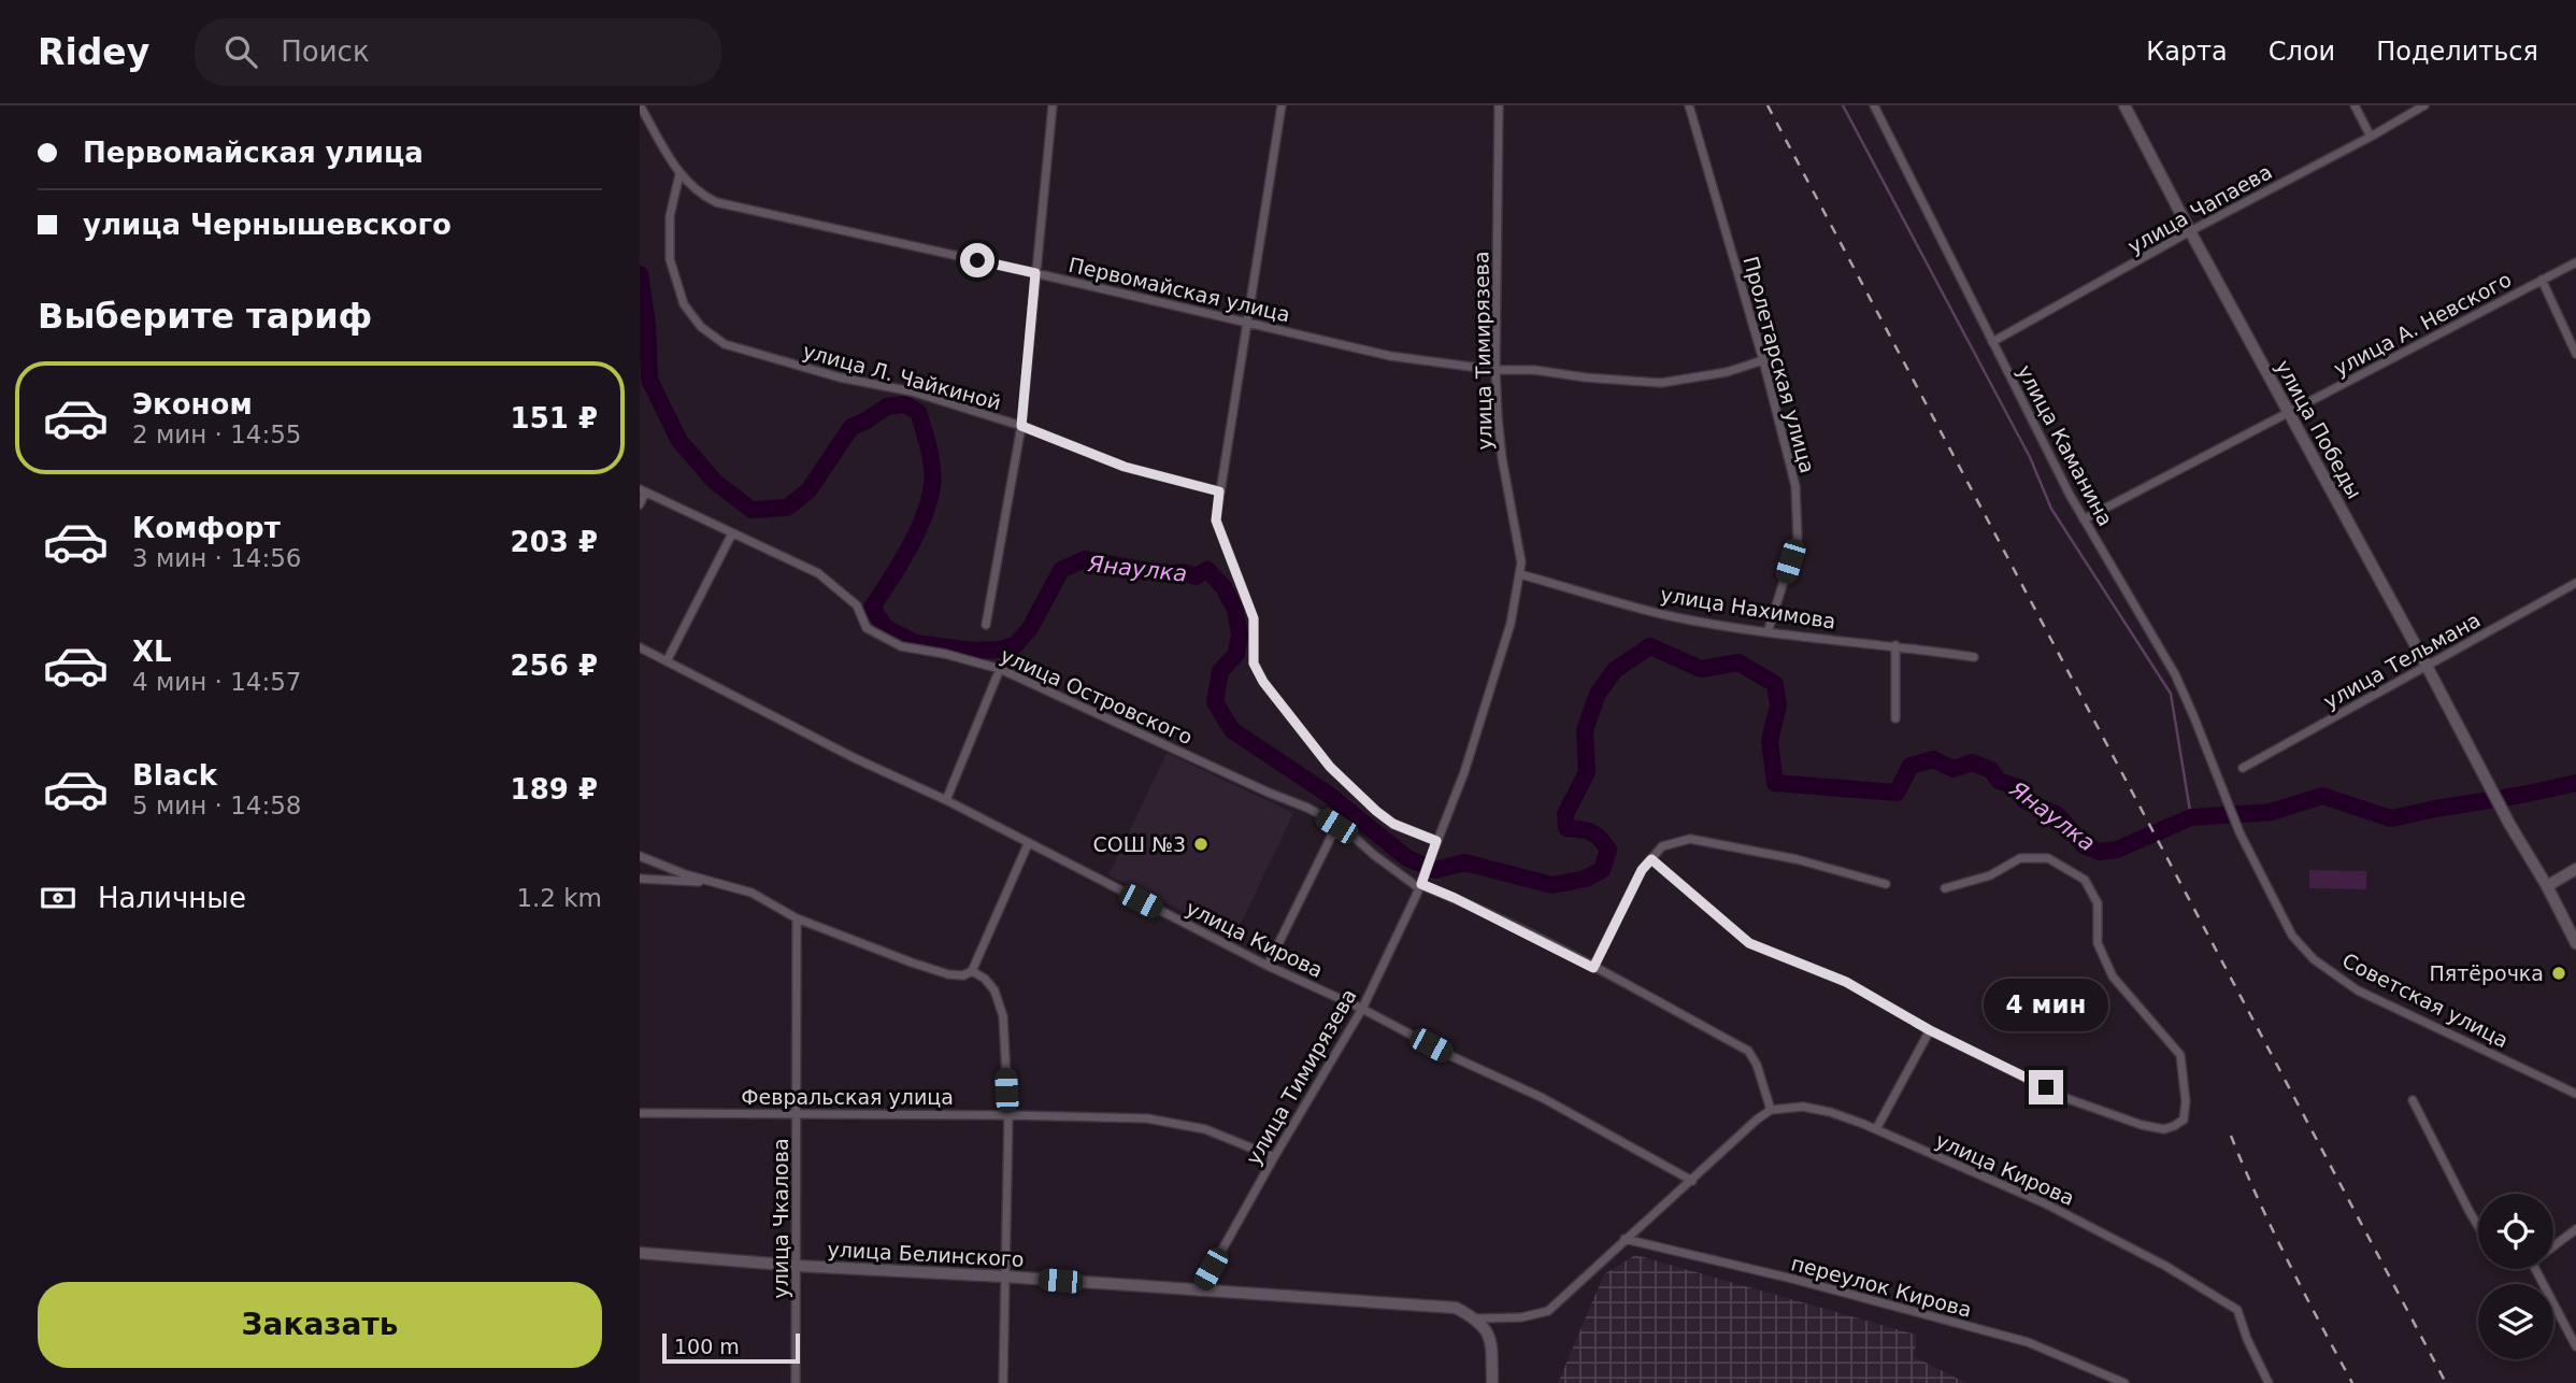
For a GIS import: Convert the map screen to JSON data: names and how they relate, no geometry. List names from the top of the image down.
{
  "streets": {
    "street": [
      "улица Чапаева",
      "Первомайская улица",
      "улица А. Невского",
      "улица Тимирязева",
      "Пролетарская улица",
      "улица Л. Чайкиной",
      "улица Победы",
      "улица Каманина",
      "улица Нахимова",
      "улица Тельмана",
      "улица Островского",
      "улица Кирова",
      "Советская улица",
      "Февральская улица",
      "улица Чкалова",
      "улица Белинского",
      "переулок Кирова"
    ]
  },
  "crossings": [
    ["улица Чапаева", "улица Победы"],
    ["улица Чапаева", "улица Каманина"],
    ["Первомайская улица", "улица Тимирязева"],
    ["Первомайская улица", "Пролетарская улица"],
    ["Первомайская улица", "улица Л. Чайкиной"],
    ["улица А. Невского", "улица Победы"],
    ["улица А. Невского", "улица Каманина"],
    ["улица Тимирязева", "улица Нахимова"],
    ["улица Тимирязева", "улица Островского"],
    ["улица Тимирязева", "улица Кирова"],
    ["улица Тимирязева", "Февральская улица"],
    ["улица Тимирязева", "улица Белинского"],
    ["Пролетарская улица", "улица Нахимова"],
    ["улица Победы", "улица Тельмана"],
    ["улица Каманина", "Советская улица"],
    ["улица Островского", "улица Кирова"],
    ["Февральская улица", "улица Чкалова"],
    ["улица Чкалова", "улица Белинского"]
  ],
  "water": ["Янаулка"],
  "places": ["СОШ №3", "Пятёрочка"],
  "scale_bar": "100 m",
  "page": {
    "header": "Ridey",
    "search": "Поиск",
    "nav": ["Карта", "Слои", "Поделиться"],
    "banner": ["Первомайская улица", "улица Чернышевского"],
    "heading": "Выберите тариф",
    "list": [
      {
        "name": "Эконом",
        "note": "2 мин · 14:55",
        "value": "151 ₽"
      },
      {
        "name": "Комфорт",
        "note": "3 мин · 14:56",
        "value": "203 ₽"
      },
      {
        "name": "XL",
        "note": "4 мин · 14:57",
        "value": "256 ₽"
      },
      {
        "name": "Black",
        "note": "5 мин · 14:58",
        "value": "189 ₽"
      }
    ],
    "pay": ["Наличные", "1.2 km"],
    "bubble": "4 мин",
    "buttons": "Заказать",
    "scale": "100 m"
  }
}
